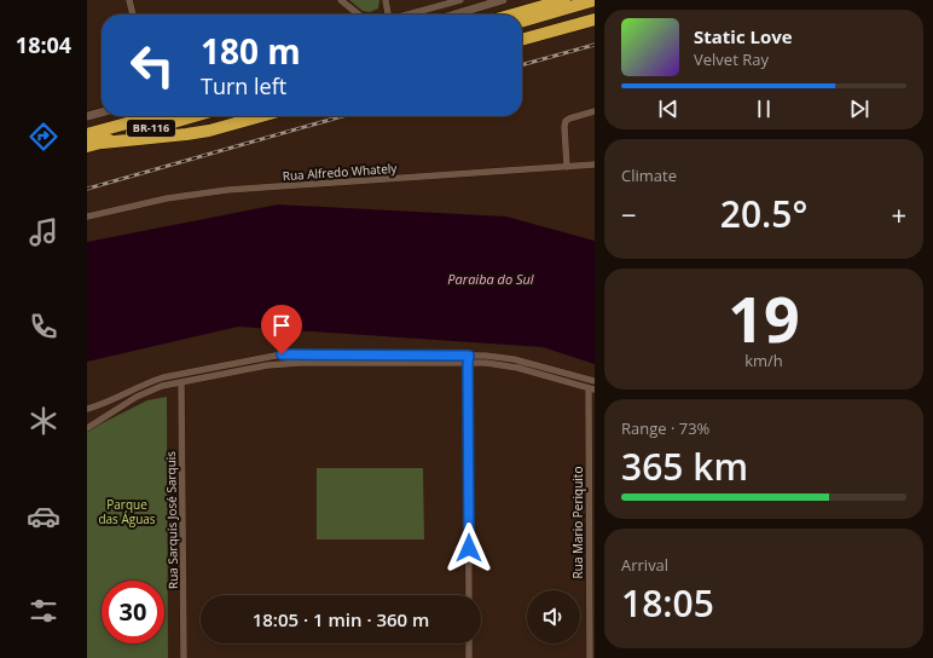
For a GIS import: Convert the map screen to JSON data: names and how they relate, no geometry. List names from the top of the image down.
{
  "streets": {
    "highway": ["BR-116"],
    "street": ["Rua Alfredo Whately", "Rua Sarquis José Sarquis", "Rua Mario Periquito"]
  },
  "water": ["Paraiba do Sul"],
  "parks": ["Parque das Águas"],
  "page": {
    "tabs": "18:04",
    "turn": ["180 m", "Turn left"],
    "song": ["Static Love", "Velvet Ray"],
    "tile": [
      "Climate",
      ["19", "km/h"],
      ["Range · 73%", "365 km"],
      ["Arrival", "18:05"]
    ],
    "heat": ["−", "20.5°", "+"],
    "limit": "30",
    "trip": "18:05 · 1 min · 360 m"
  }
}
